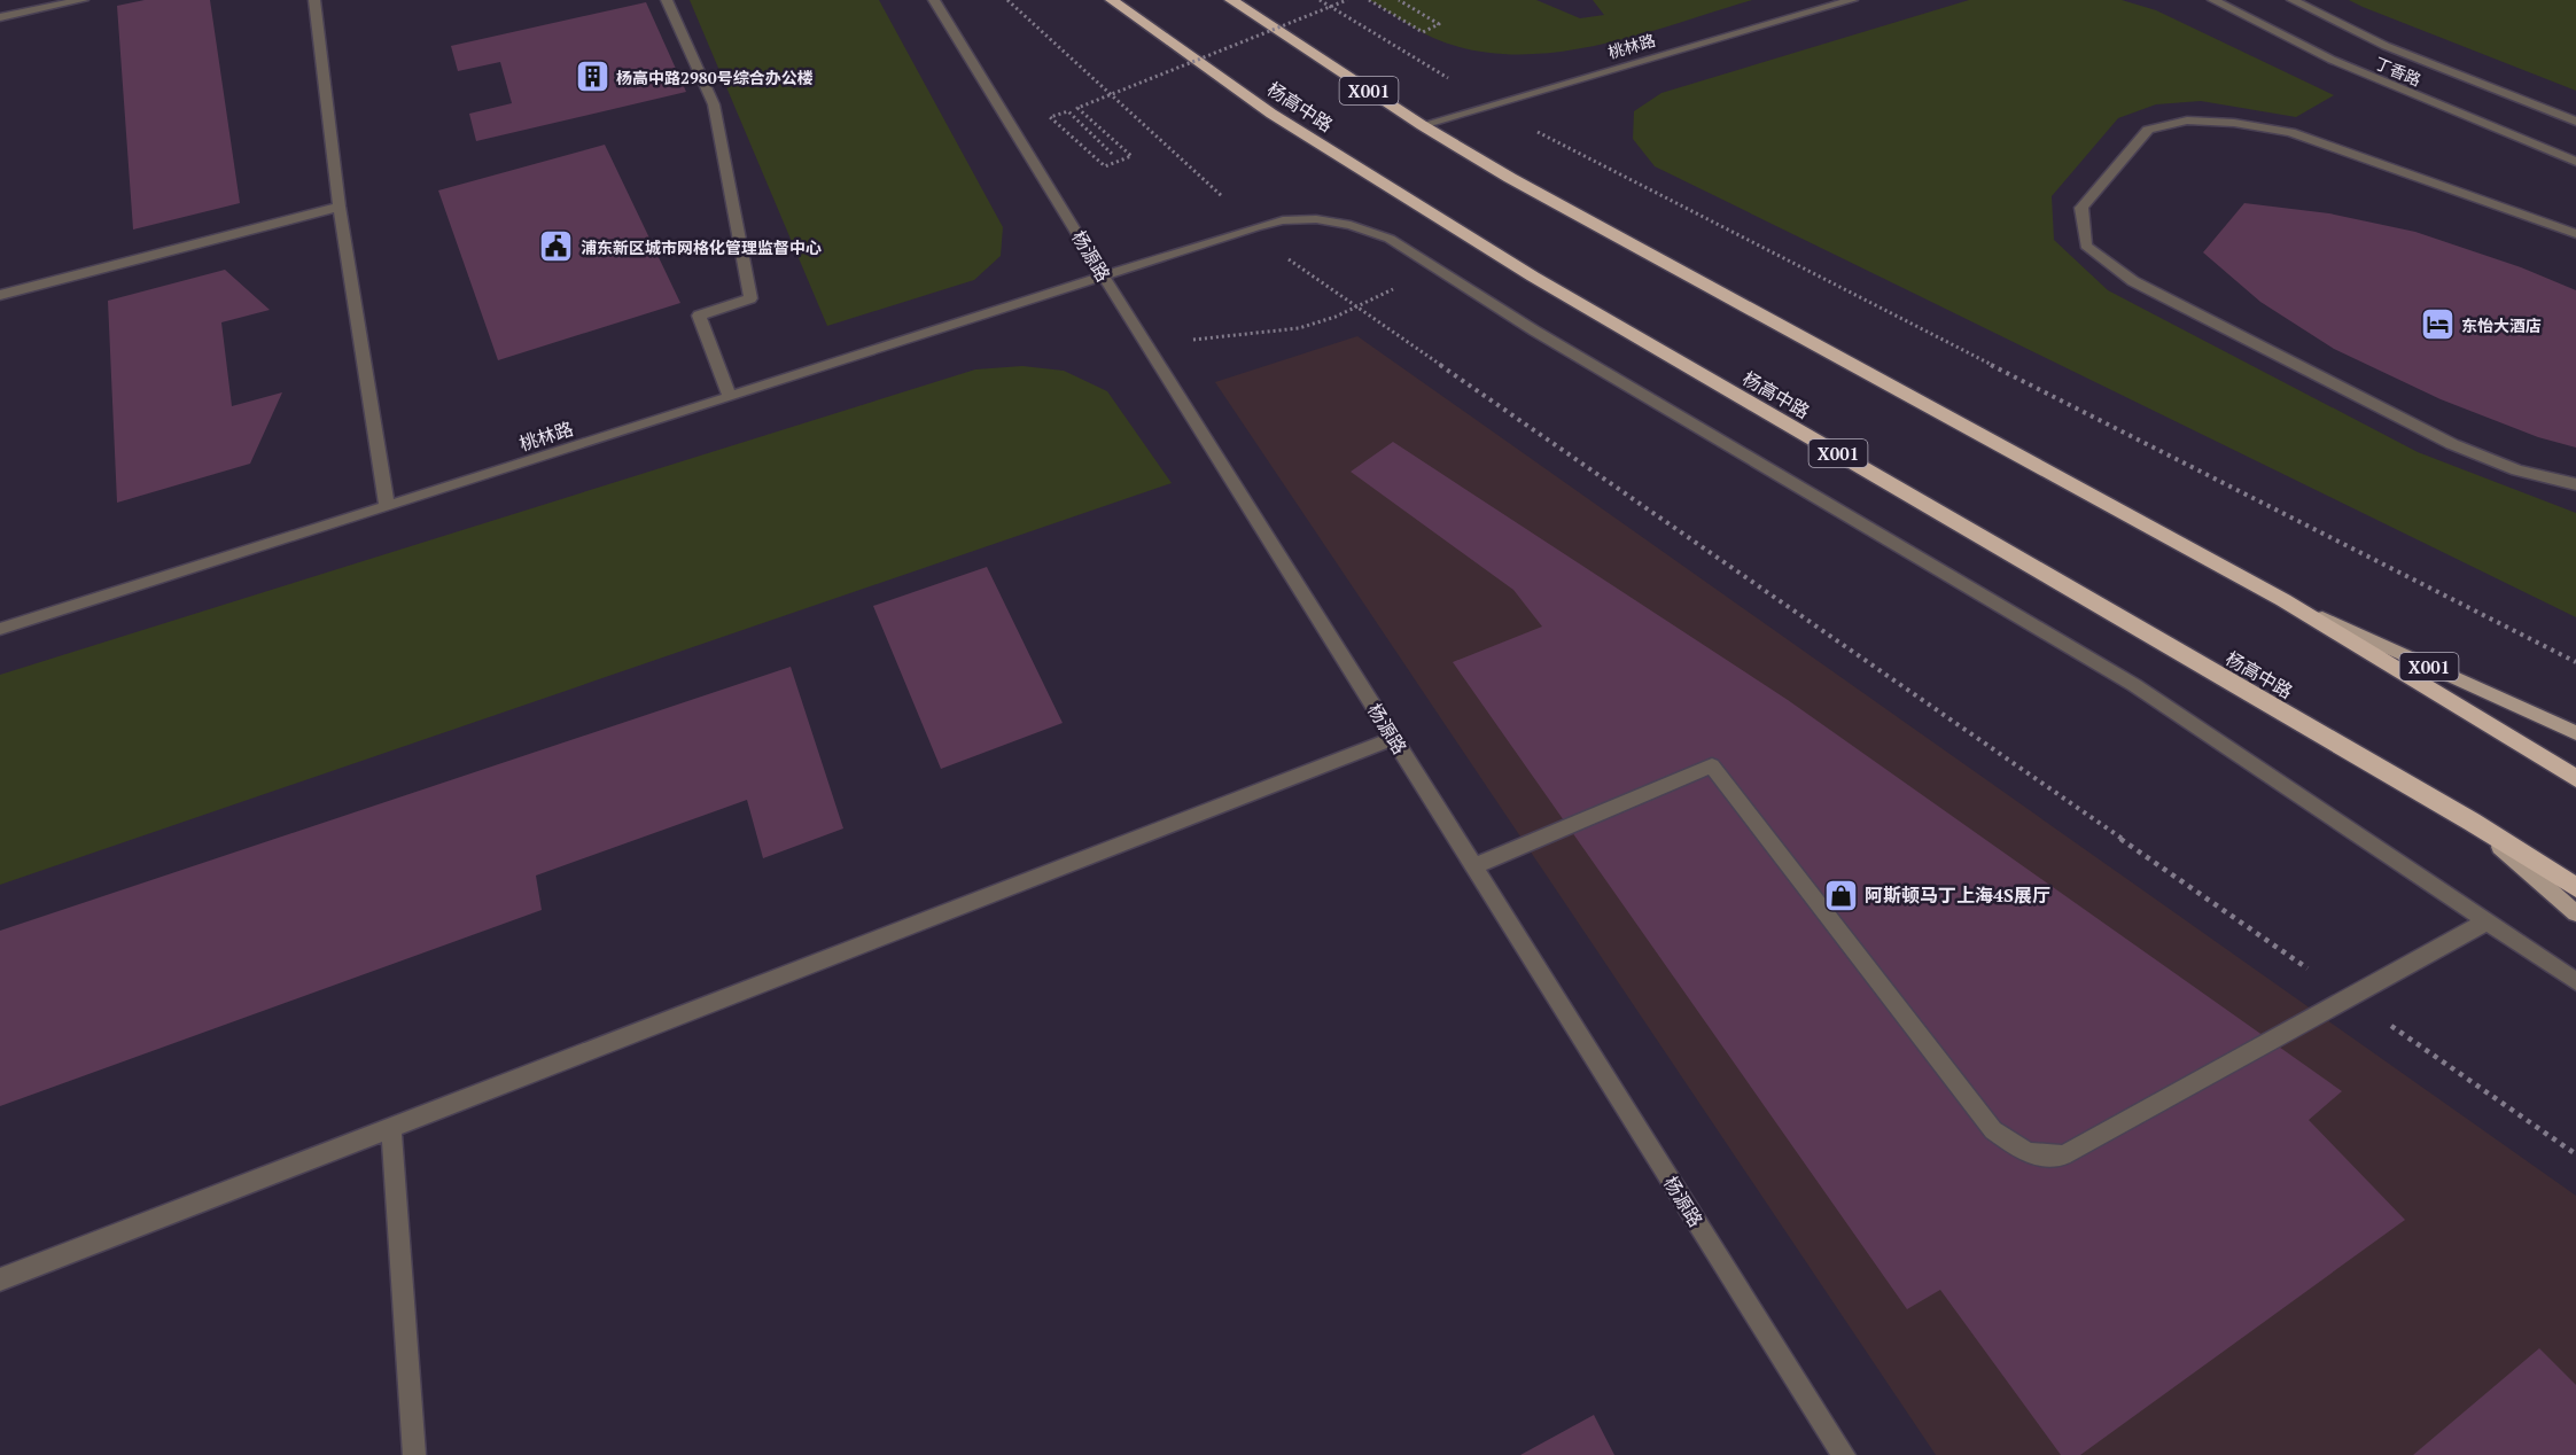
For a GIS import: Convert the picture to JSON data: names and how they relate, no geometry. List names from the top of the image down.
{
  "streets": {
    "highway": ["X001", "杨高中路"],
    "street": ["桃林路", "丁香路", "杨源路"]
  },
  "crossings": [
    ["桃林路", "X001"],
    ["桃林路", "杨源路"],
    ["X001", "杨源路"]
  ],
  "places": {
    "building": ["杨高中路2980号综合办公楼"],
    "public building": ["浦东新区城市网格化管理监督中心"],
    "hotel": ["东怡大酒店"],
    "shop": ["阿斯顿马丁上海4S展厅"]
  }
}
